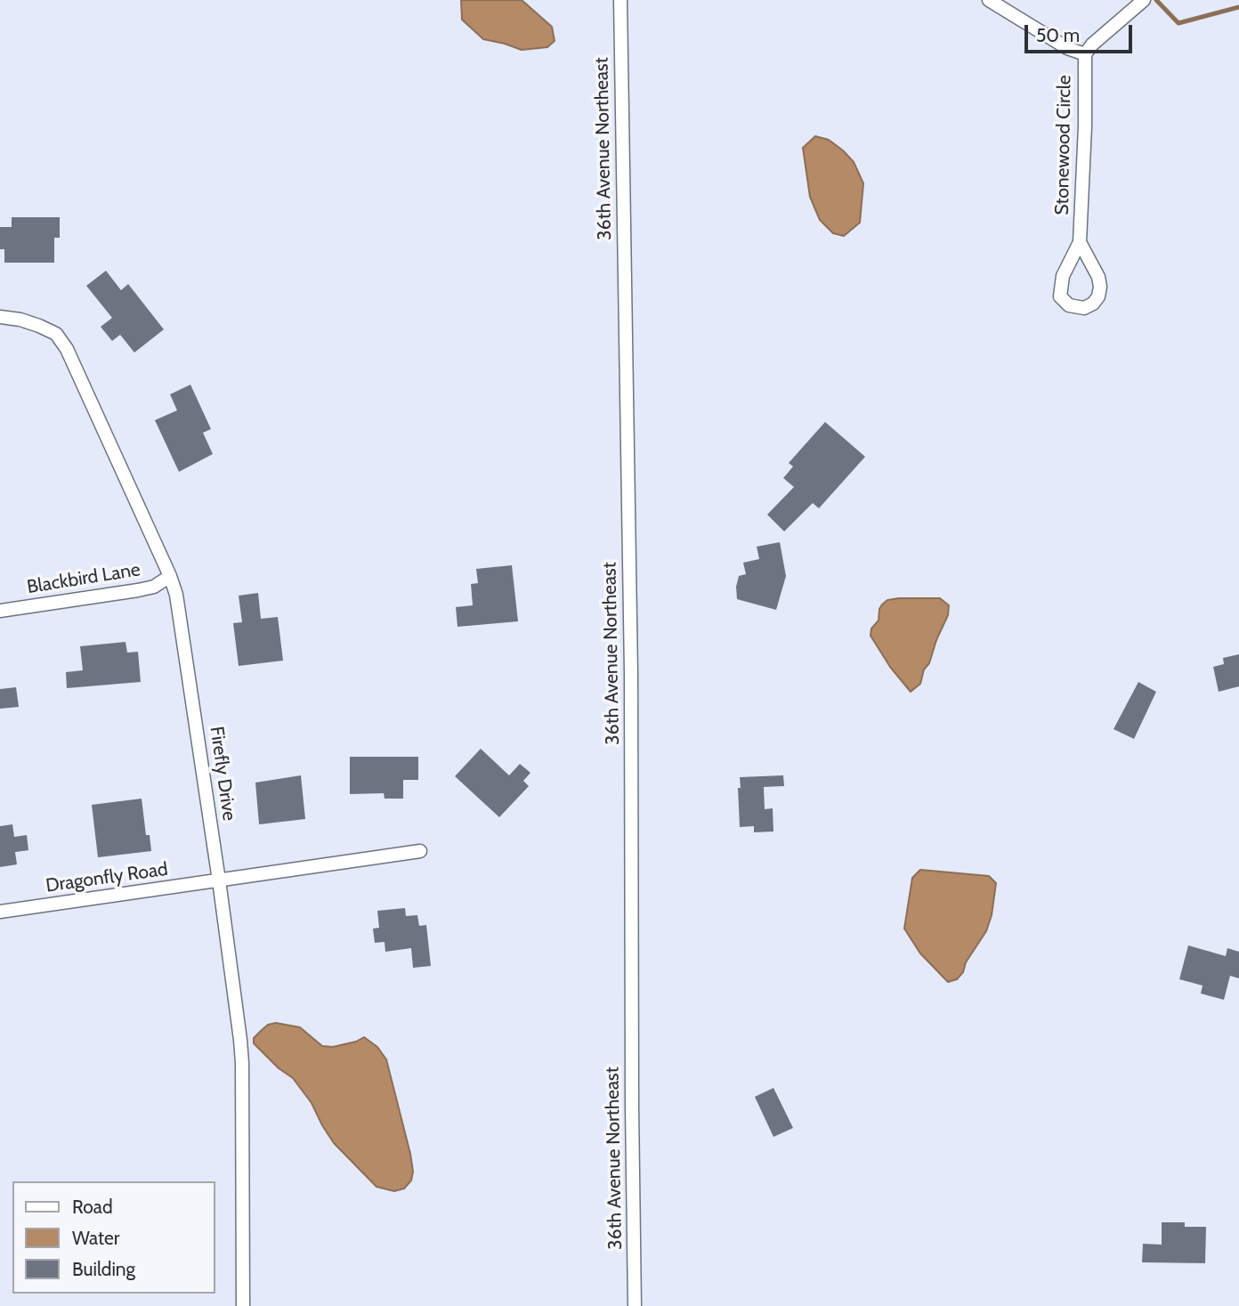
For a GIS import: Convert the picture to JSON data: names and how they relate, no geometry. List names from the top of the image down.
{
  "streets": {
    "street": [
      "Stonewood Circle",
      "36th Avenue Northeast",
      "Blackbird Lane",
      "Firefly Drive",
      "Dragonfly Road"
    ]
  },
  "crossings": [
    ["Blackbird Lane", "Firefly Drive"],
    ["Firefly Drive", "Dragonfly Road"]
  ],
  "legend": ["Road", "Water", "Building"],
  "scale_bar": "50 m"
}
